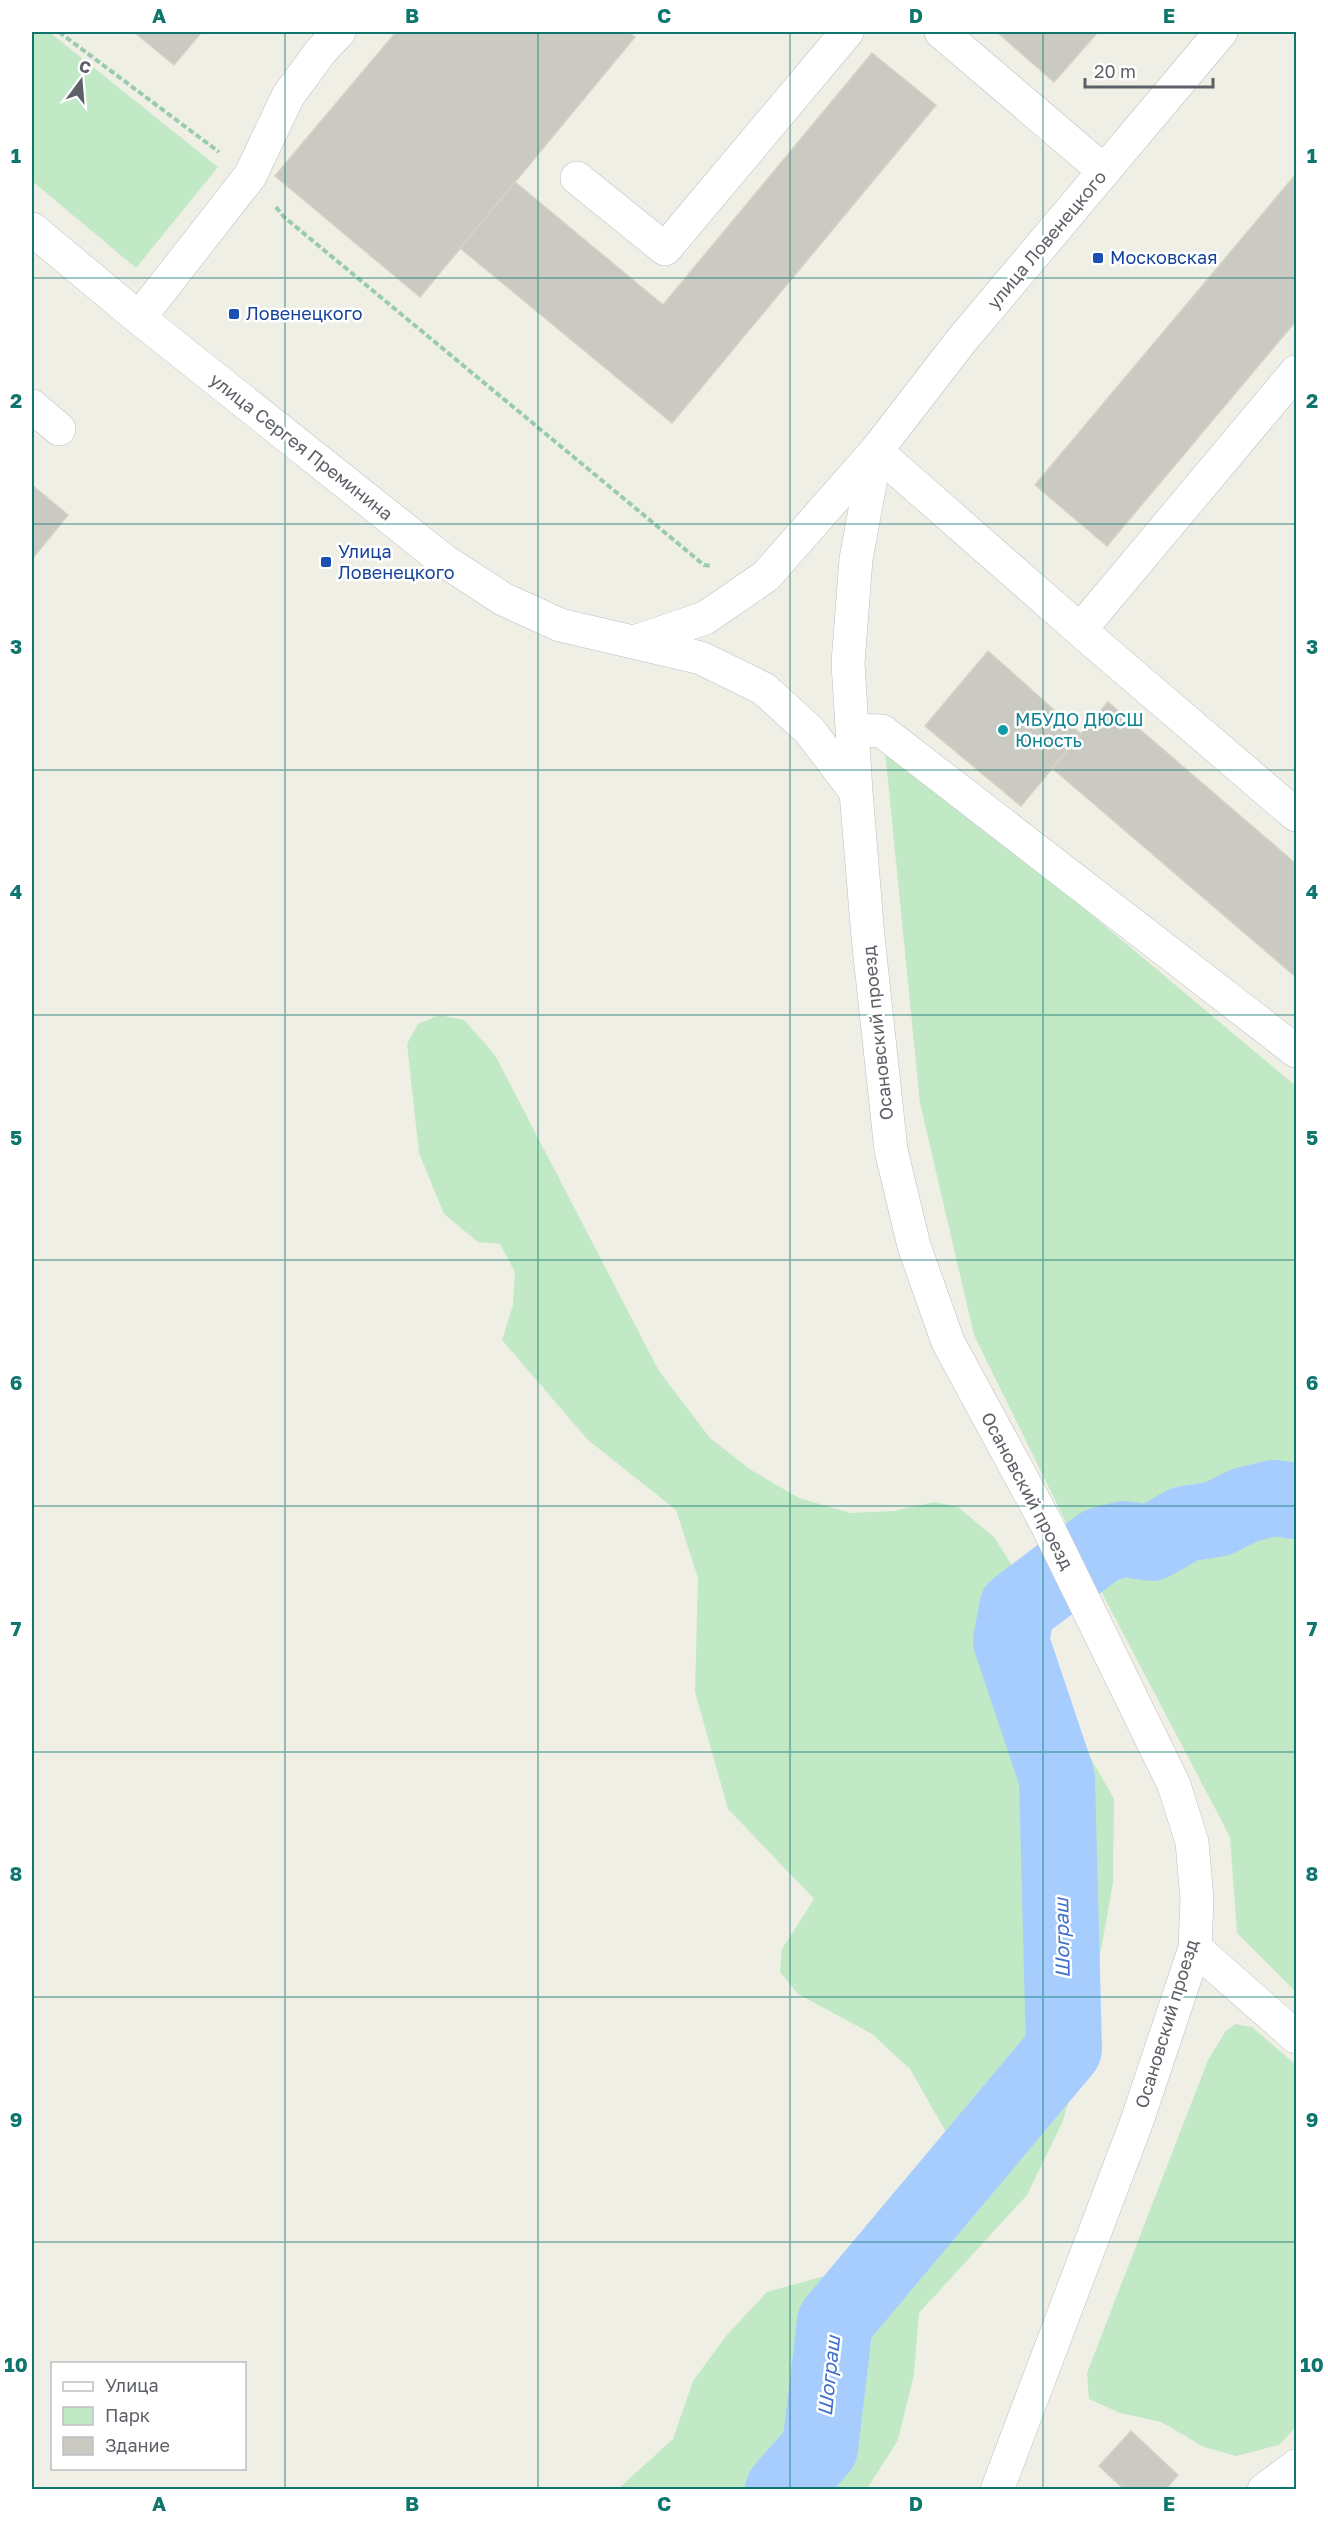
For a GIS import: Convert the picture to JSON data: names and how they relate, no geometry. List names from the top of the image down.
{
  "streets": {
    "street": ["улица Ловенецкого", "улица Сергея Преминина", "Осановский проезд"]
  },
  "crossings": [
    ["улица Ловенецкого", "Осановский проезд"],
    ["улица Сергея Преминина", "Осановский проезд"]
  ],
  "water": ["Шограш"],
  "places": {
    "transit": ["Московская", "Ловенецкого", "Улица Ловенецкого"],
    "other": ["МБУДО ДЮСШ Юность"]
  },
  "legend": ["Улица", "Парк", "Здание"],
  "scale_bar": "20 m",
  "north": "top",
  "grid": {
    "columns": [
      "A",
      "B",
      "C",
      "D",
      "E"
    ],
    "rows": [
      "1",
      "2",
      "3",
      "4",
      "5",
      "6",
      "7",
      "8",
      "9",
      "10"
    ]
  }
}
